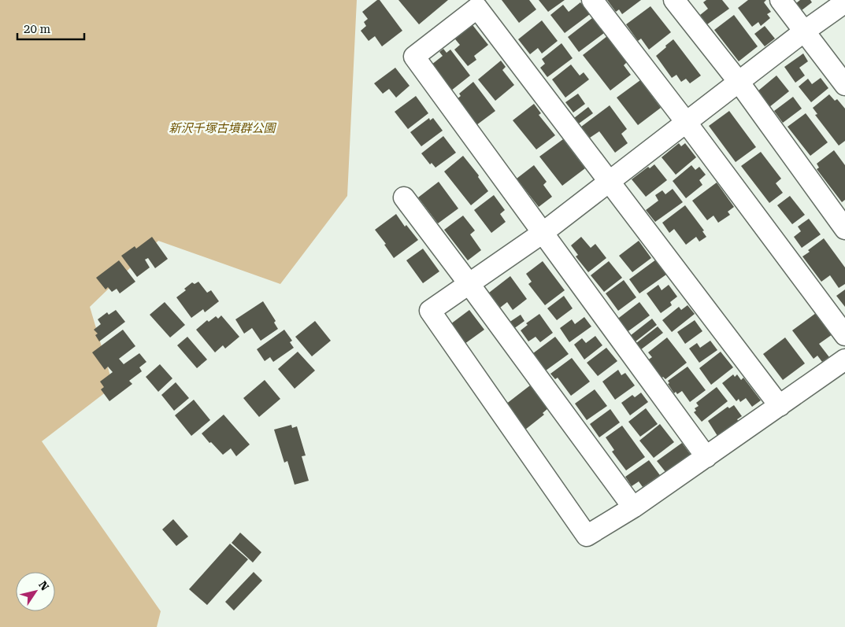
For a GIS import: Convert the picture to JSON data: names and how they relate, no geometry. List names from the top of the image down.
{
  "parks": ["新沢千塚古墳群公園"],
  "scale_bar": "20 m",
  "north": "top right"
}
